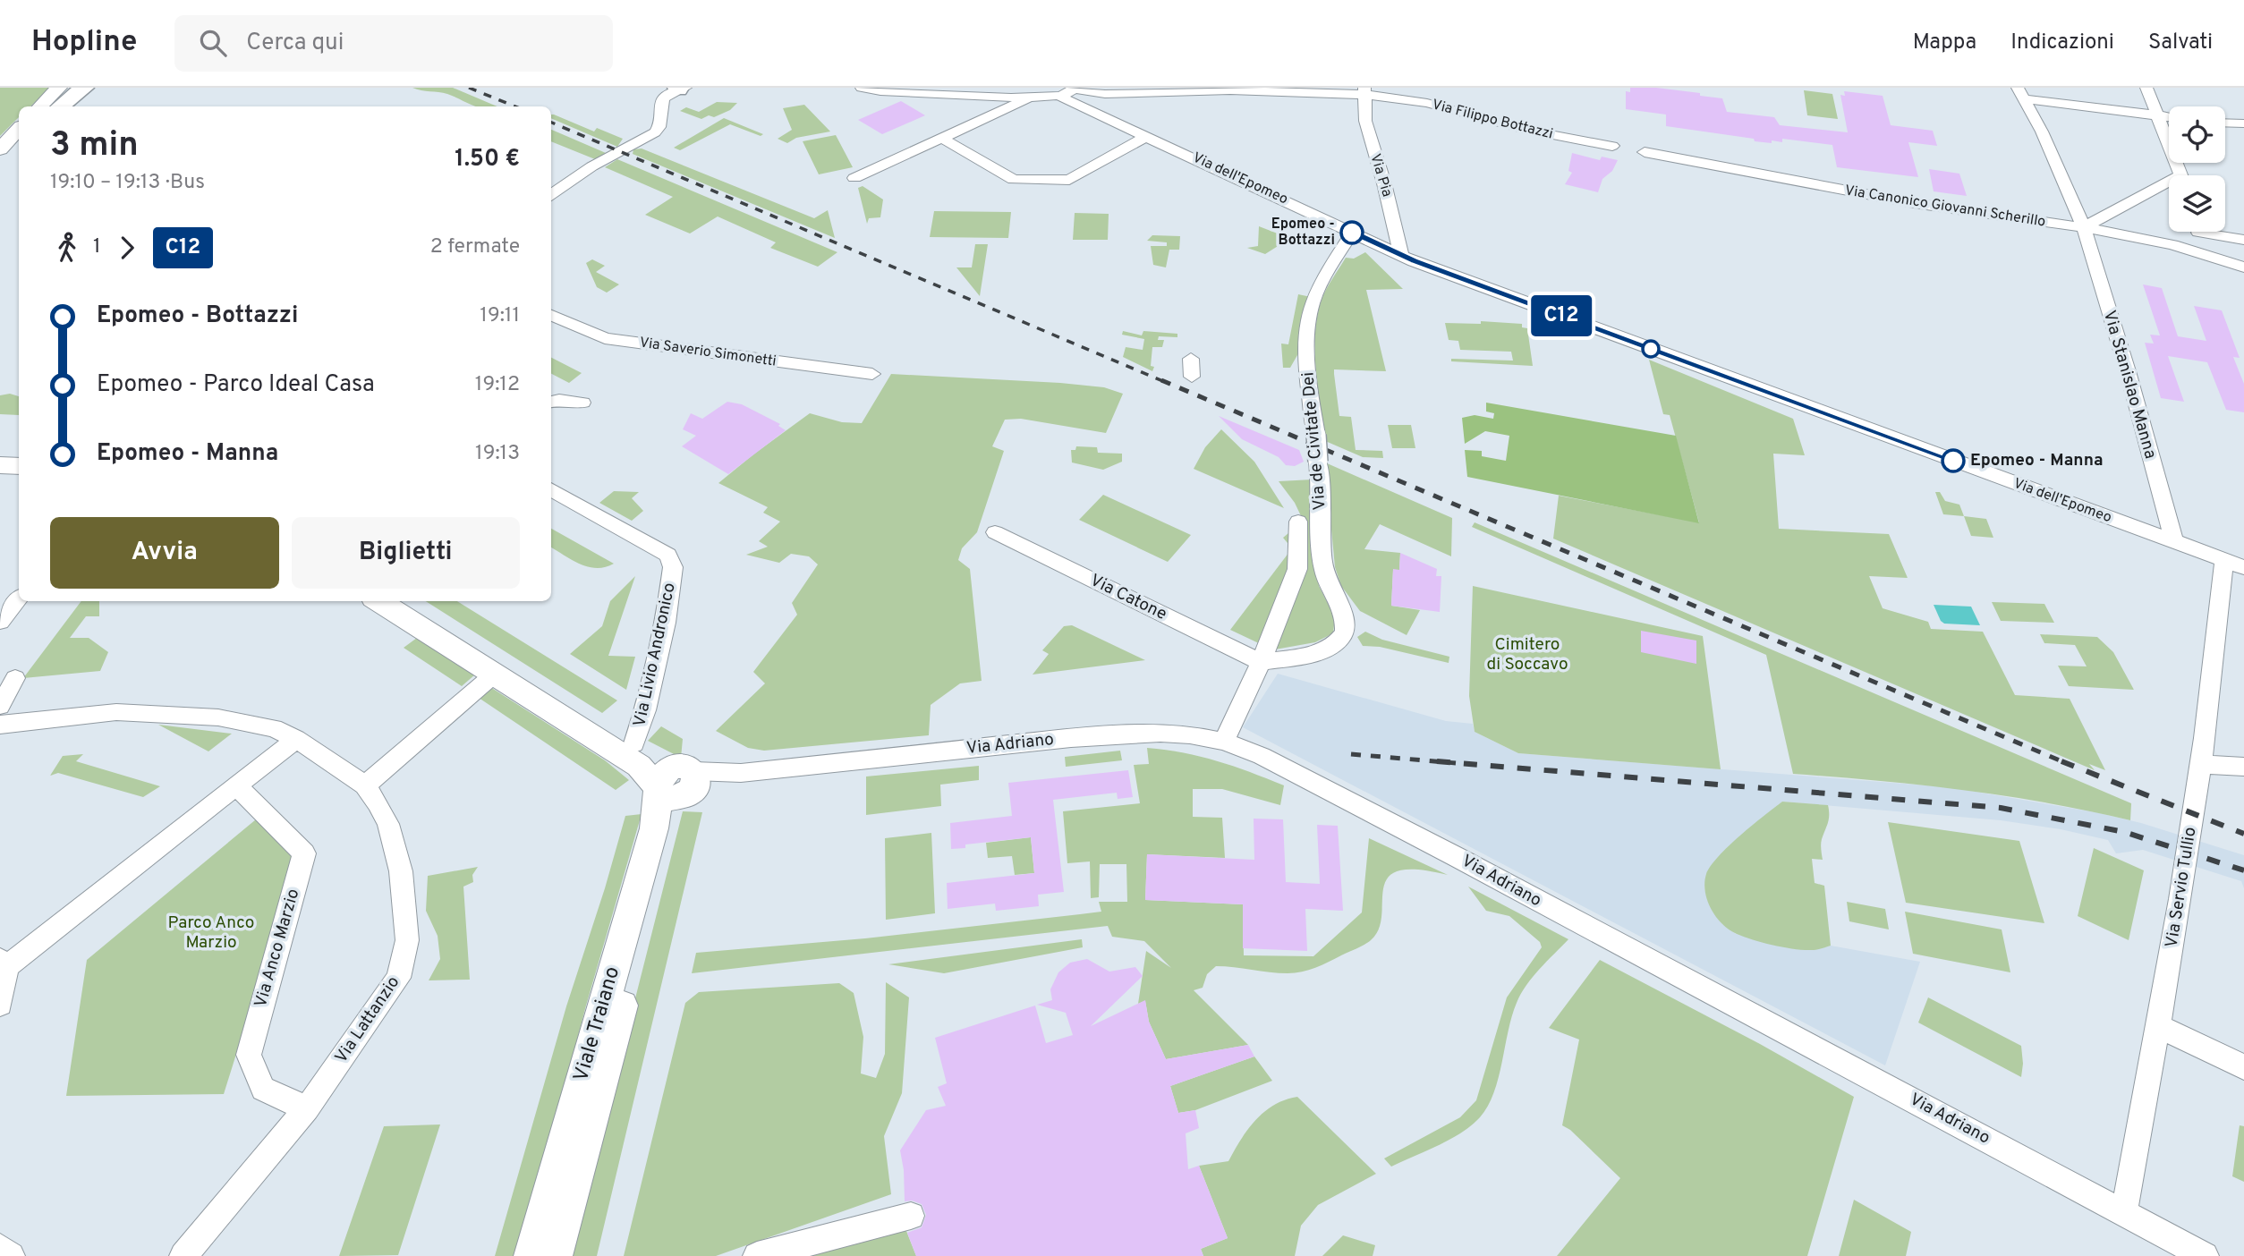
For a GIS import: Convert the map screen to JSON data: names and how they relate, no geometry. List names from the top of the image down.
{
  "streets": {
    "main road": ["Viale Traiano"],
    "street": [
      "Via Filippo Bottazzi",
      "Via Pia",
      "Via dell'Epomeo",
      "Via Canonico Giovanni Scherillo",
      "Via Saverio Simonetti",
      "Via Stanislao Manna",
      "Via de Civitate Dei",
      "Via Catone",
      "Via Livio Andronico",
      "Via Adriano",
      "Via Servio Tullio",
      "Via Anco Marzio",
      "Via Lattanzio"
    ]
  },
  "crossings": [
    ["Via Filippo Bottazzi", "Via Pia"],
    ["Via Filippo Bottazzi", "Via dell'Epomeo"],
    ["Via Pia", "Via dell'Epomeo"],
    ["Via dell'Epomeo", "Via Stanislao Manna"],
    ["Via dell'Epomeo", "Via de Civitate Dei"],
    ["Via dell'Epomeo", "Via Servio Tullio"],
    ["Via Canonico Giovanni Scherillo", "Via Stanislao Manna"],
    ["Via de Civitate Dei", "Via Catone"],
    ["Via Adriano", "Via Servio Tullio"],
    ["Via Adriano", "Viale Traiano"],
    ["Via Anco Marzio", "Via Lattanzio"]
  ],
  "parks": ["Cimitero di Soccavo", "Parco Anco Marzio"],
  "places": ["Epomeo - Bottazzi", "Epomeo - Manna"],
  "lines": ["bus line C12"],
  "page": {
    "header": "Hopline",
    "search": "Cerca qui",
    "nav": ["Mappa", "Indicazioni", "Salvati"],
    "on_map": "C12",
    "heading": ["3 min", "19:10 – 19:13 · Bus", "1.50 €"],
    "legs": ["1", "C12", "2 fermate"],
    "list": [
      {
        "name": "Epomeo - Bottazzi",
        "value": "19:11"
      },
      {
        "name": "Epomeo - Parco Ideal Casa",
        "value": "19:12"
      },
      {
        "name": "Epomeo - Manna",
        "value": "19:13"
      }
    ],
    "buttons": ["Avvia", "Biglietti"]
  }
}
